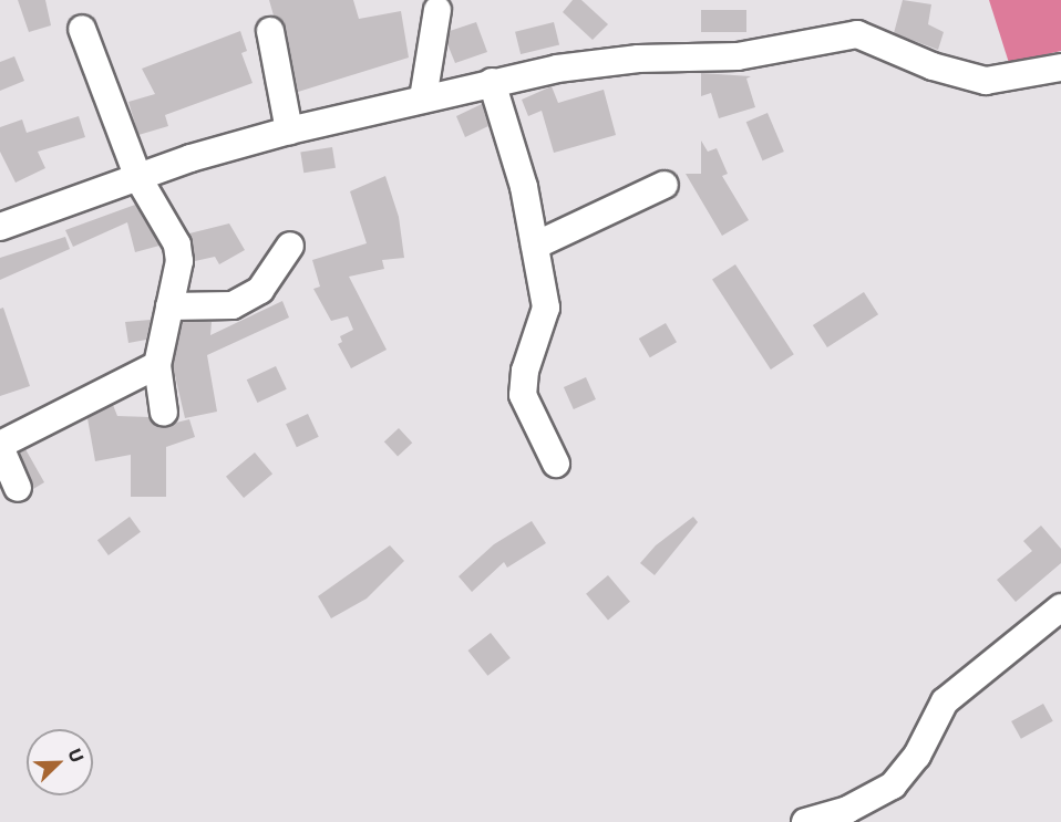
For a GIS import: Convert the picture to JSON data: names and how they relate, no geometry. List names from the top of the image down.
{
  "north": "top right"
}
